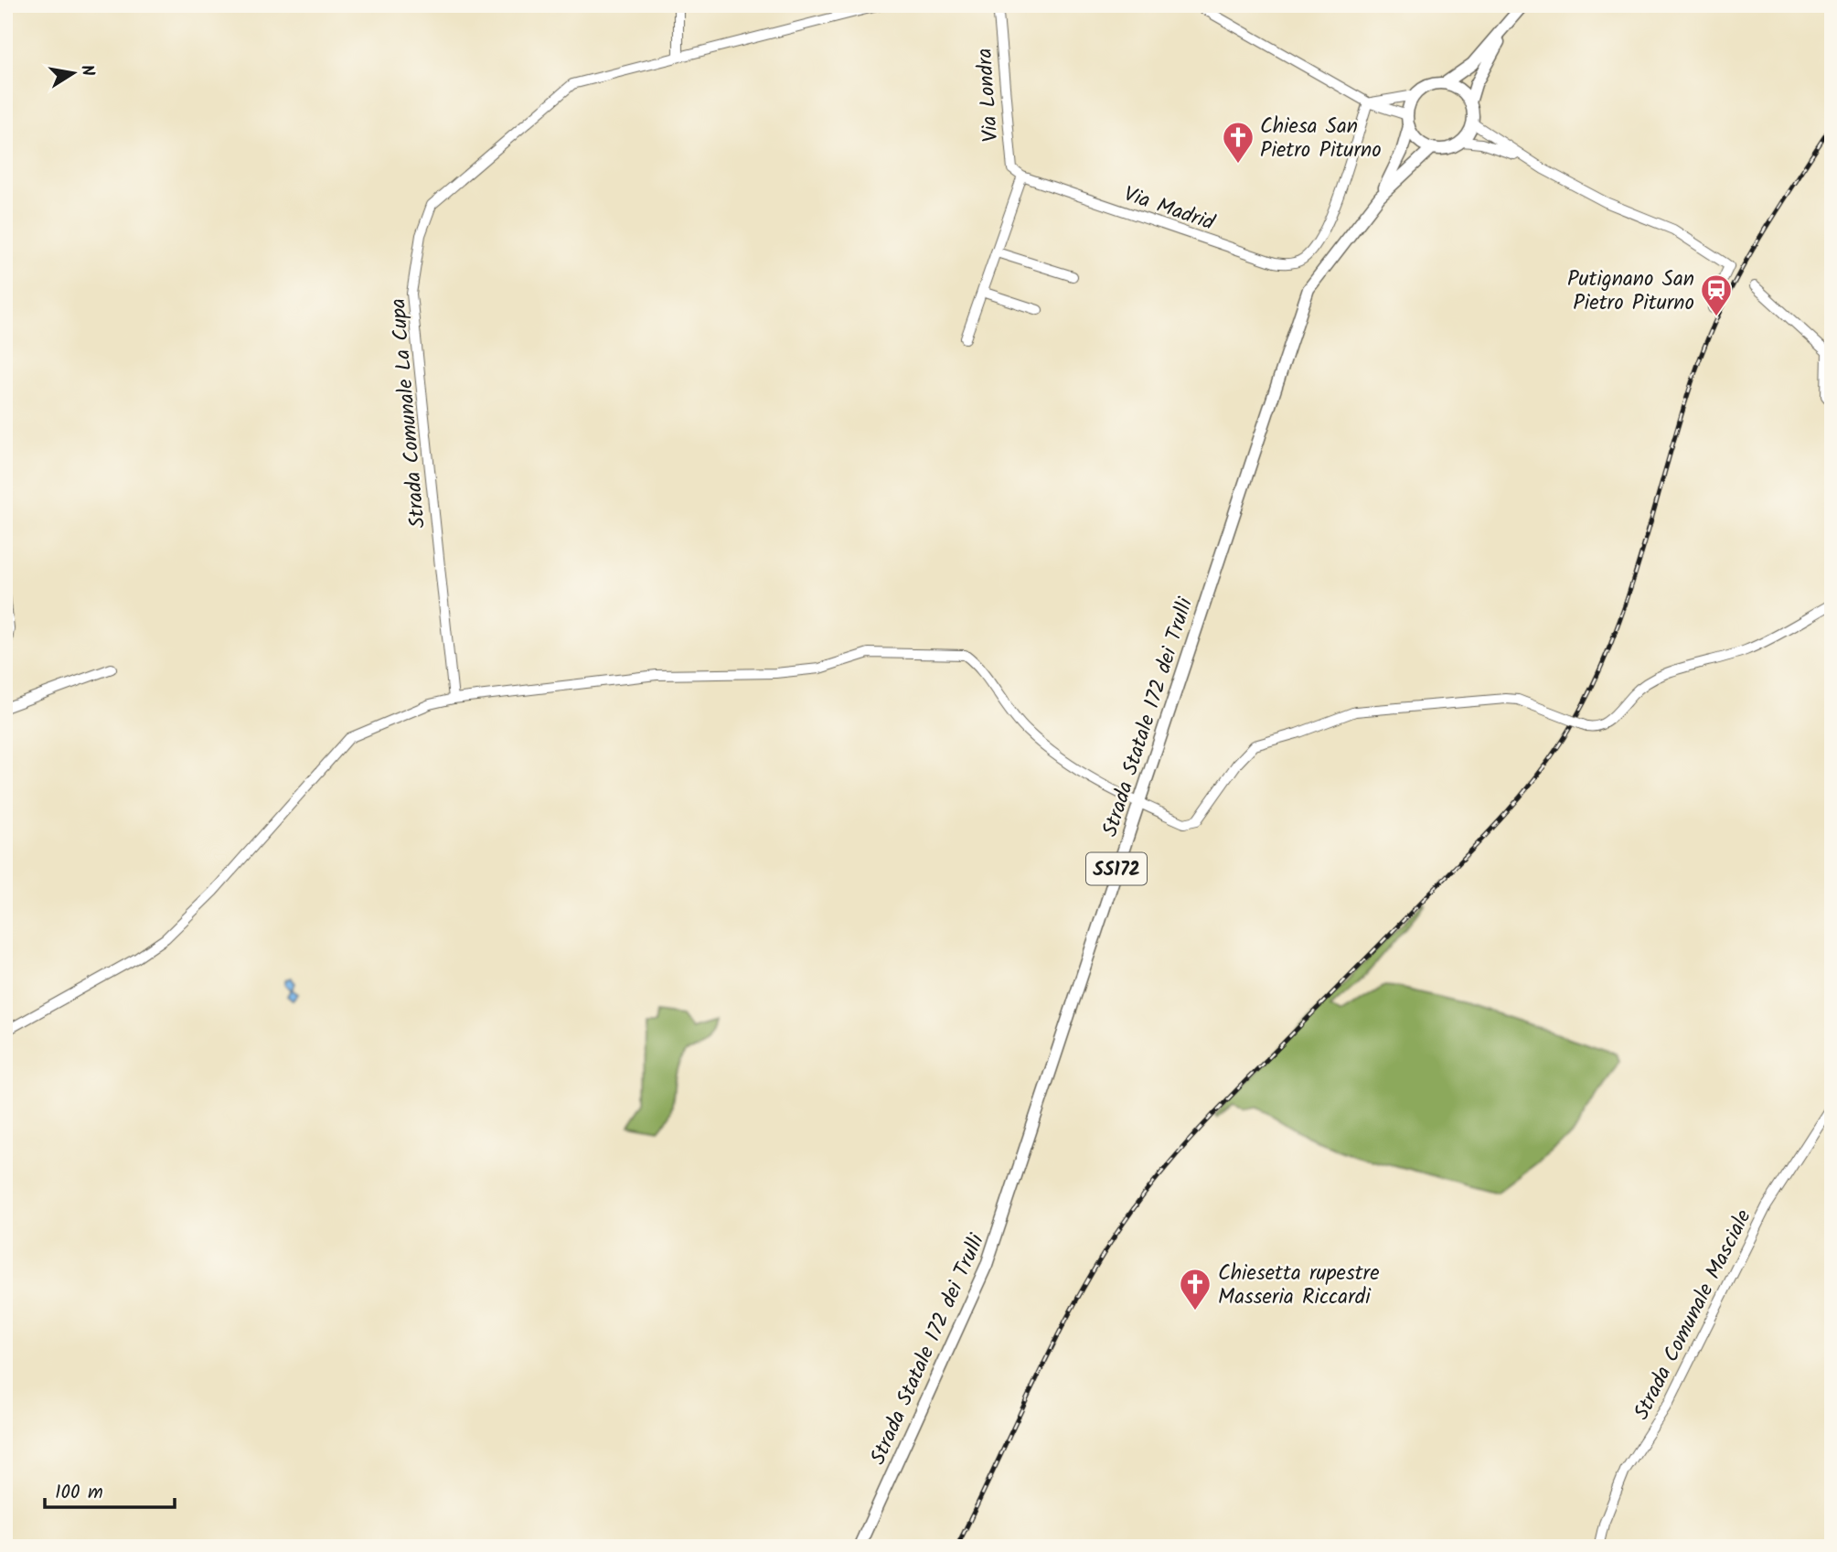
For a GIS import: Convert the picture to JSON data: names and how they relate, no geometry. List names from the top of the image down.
{
  "streets": {
    "main road": ["Strada Statale 172 dei Trulli", "SS172"],
    "street": [
      "Via Londra",
      "Via Madrid",
      "Strada Comunale La Cupa",
      "Strada Comunale Masciale"
    ]
  },
  "crossings": [
    ["Via Londra", "Via Madrid"]
  ],
  "places": {
    "church": ["Chiesa San Pietro Piturno", "Chiesetta rupestre Masseria Riccardi"],
    "station": ["Putignano San Pietro Piturno"]
  },
  "scale_bar": "100 m",
  "north": "right"
}
